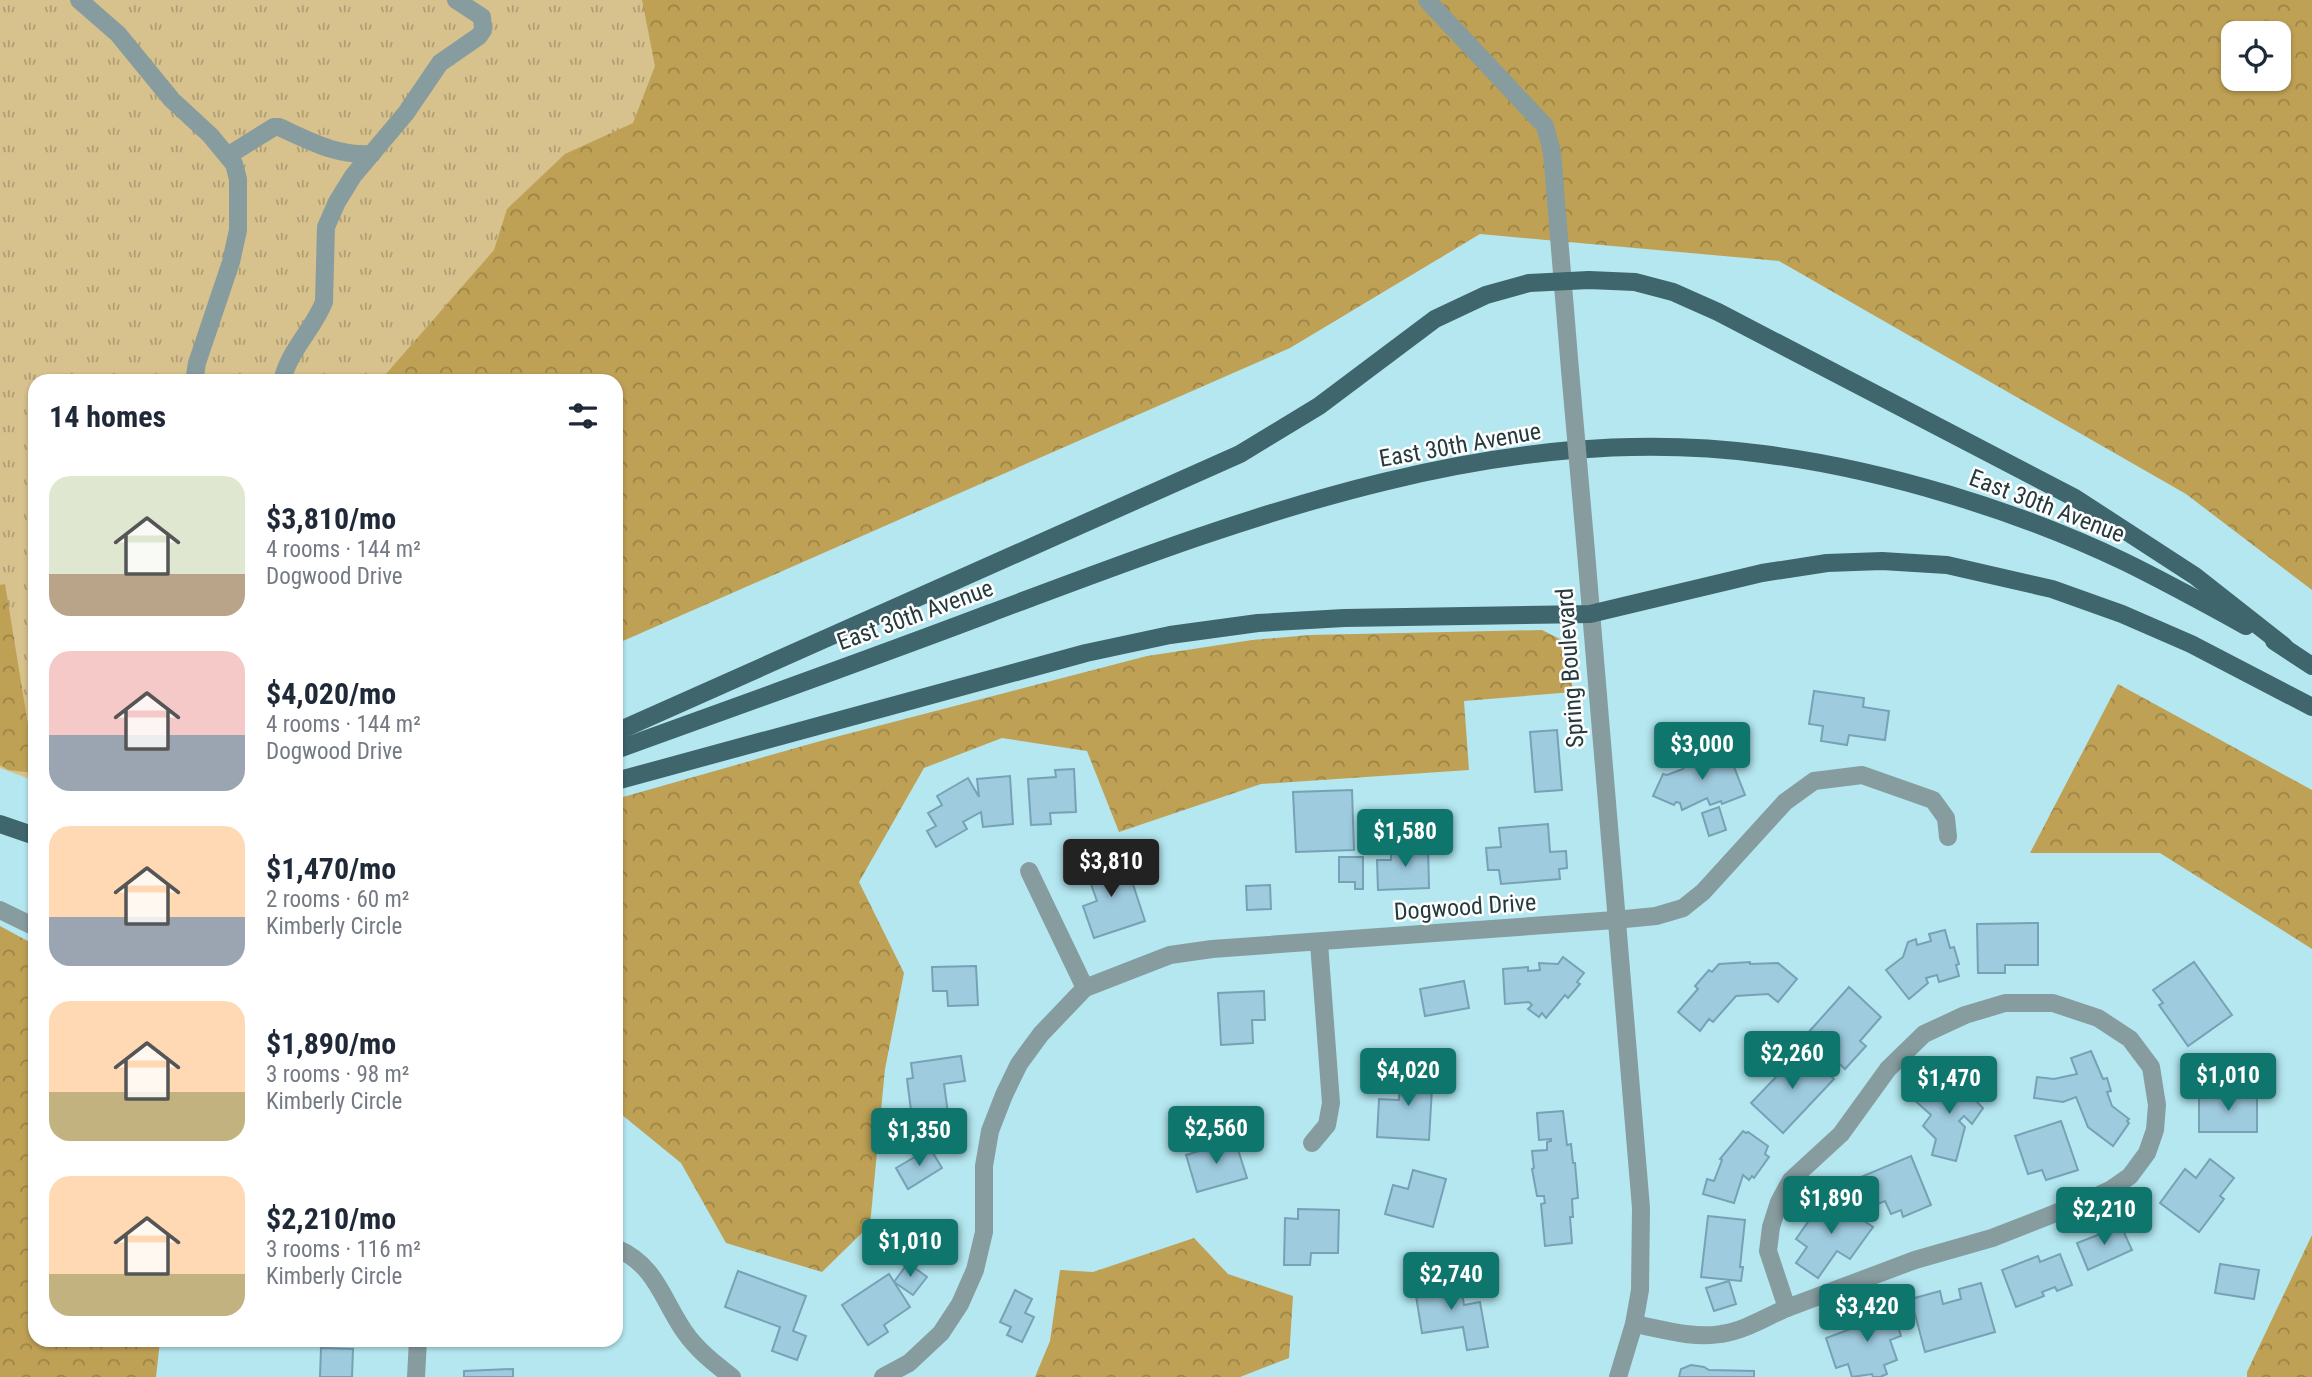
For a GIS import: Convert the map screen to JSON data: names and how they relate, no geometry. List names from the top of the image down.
{
  "streets": {
    "main road": ["East 30th Avenue"],
    "street": ["Spring Boulevard", "Dogwood Drive"]
  },
  "crossings": [
    ["Spring Boulevard", "Dogwood Drive"]
  ],
  "page": {
    "heading": "14 homes",
    "list": [
      {
        "name": "$3,810/mo",
        "note": "4 rooms · 144 m² · Dogwood Drive"
      },
      {
        "name": "$4,020/mo",
        "note": "4 rooms · 144 m² · Dogwood Drive"
      },
      {
        "name": "$1,470/mo",
        "note": "2 rooms · 60 m² · Kimberly Circle"
      },
      {
        "name": "$1,890/mo",
        "note": "3 rooms · 98 m² · Kimberly Circle"
      },
      {
        "name": "$2,210/mo",
        "note": "3 rooms · 116 m² · Kimberly Circle"
      }
    ],
    "price": [
      "$3,000",
      "$1,580",
      "$3,810",
      "$2,260",
      "$4,020",
      "$1,010",
      "$1,470",
      "$2,560",
      "$1,350",
      "$1,890",
      "$2,210",
      "$1,010",
      "$2,740",
      "$3,420"
    ]
  }
}
